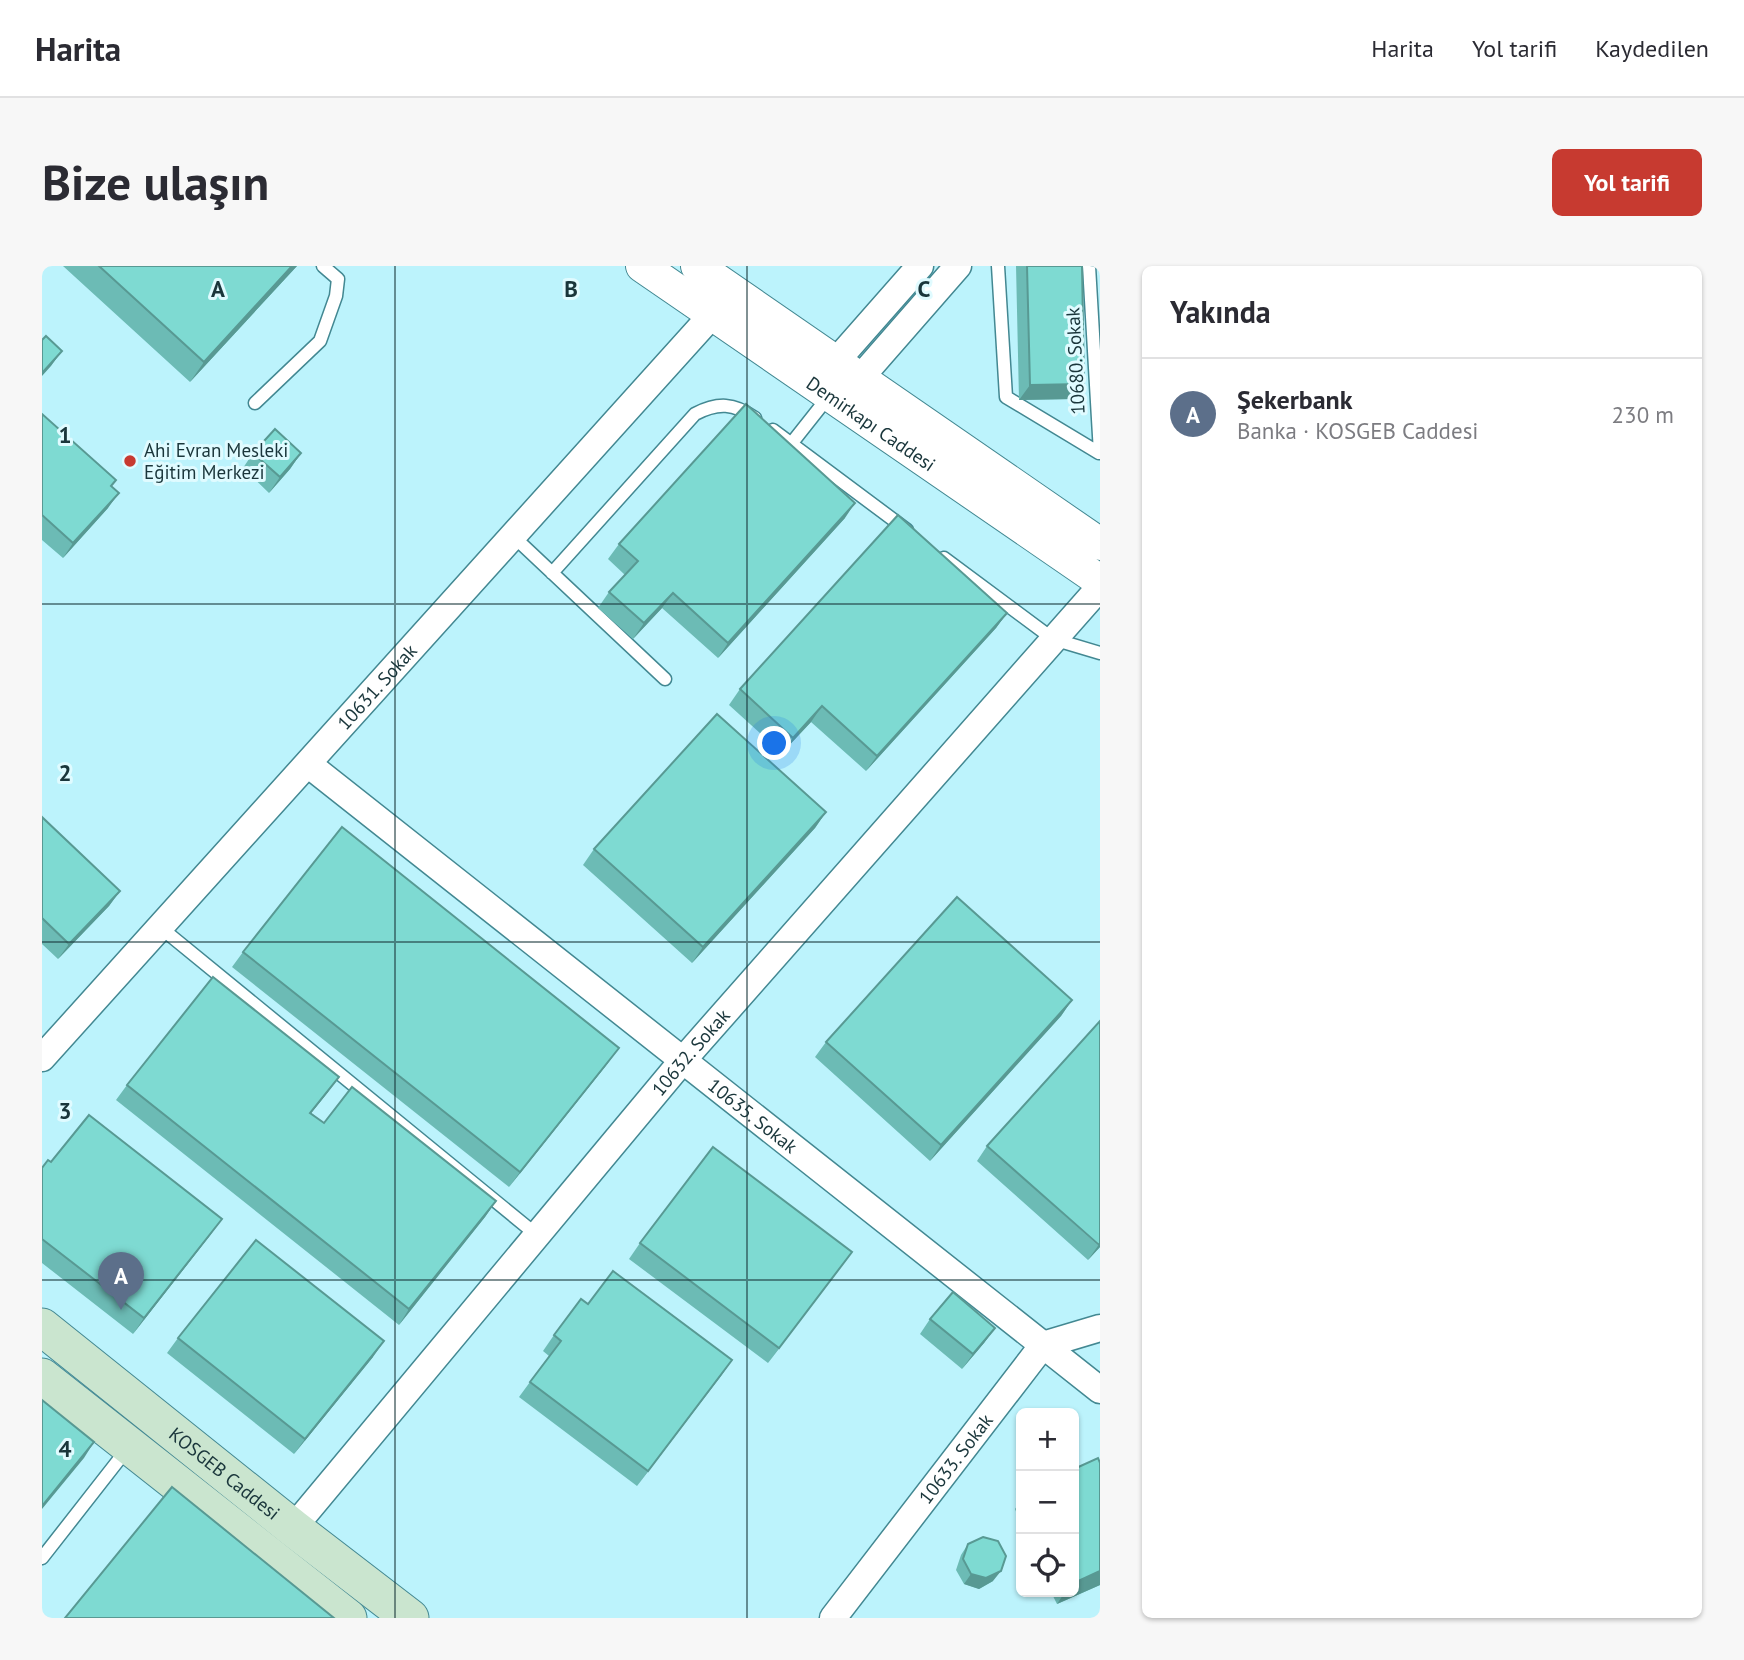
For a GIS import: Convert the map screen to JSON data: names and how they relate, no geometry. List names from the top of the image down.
{
  "streets": {
    "main road": ["KOSGEB Caddesi"],
    "street": [
      "Demirkapı Caddesi",
      "10631. Sokak",
      "10632. Sokak",
      "10635. Sokak",
      "10633. Sokak"
    ],
    "lane": ["10680. Sokak"]
  },
  "crossings": [
    ["Demirkapı Caddesi", "10631. Sokak"],
    ["10631. Sokak", "10635. Sokak"],
    ["10632. Sokak", "10635. Sokak"],
    ["10632. Sokak", "KOSGEB Caddesi"],
    ["10635. Sokak", "10633. Sokak"]
  ],
  "places": ["Ahi Evran Mesleki Eğitim Merkezi"],
  "page": {
    "header": "Harita",
    "nav": ["Harita", "Yol tarifi", "Kaydedilen"],
    "buttons": "Yol tarifi",
    "title": "Bize ulaşın",
    "heading": "Yakında",
    "list": [
      {
        "mark": "A",
        "name": "Şekerbank",
        "note": "Banka · KOSGEB Caddesi",
        "value": "230 m"
      }
    ],
    "pins": "A",
    "map_buttons": ["+", "−"]
  },
  "grid": {
    "columns": ["A", "B", "C"],
    "rows": [
      "1",
      "2",
      "3",
      "4"
    ]
  }
}
